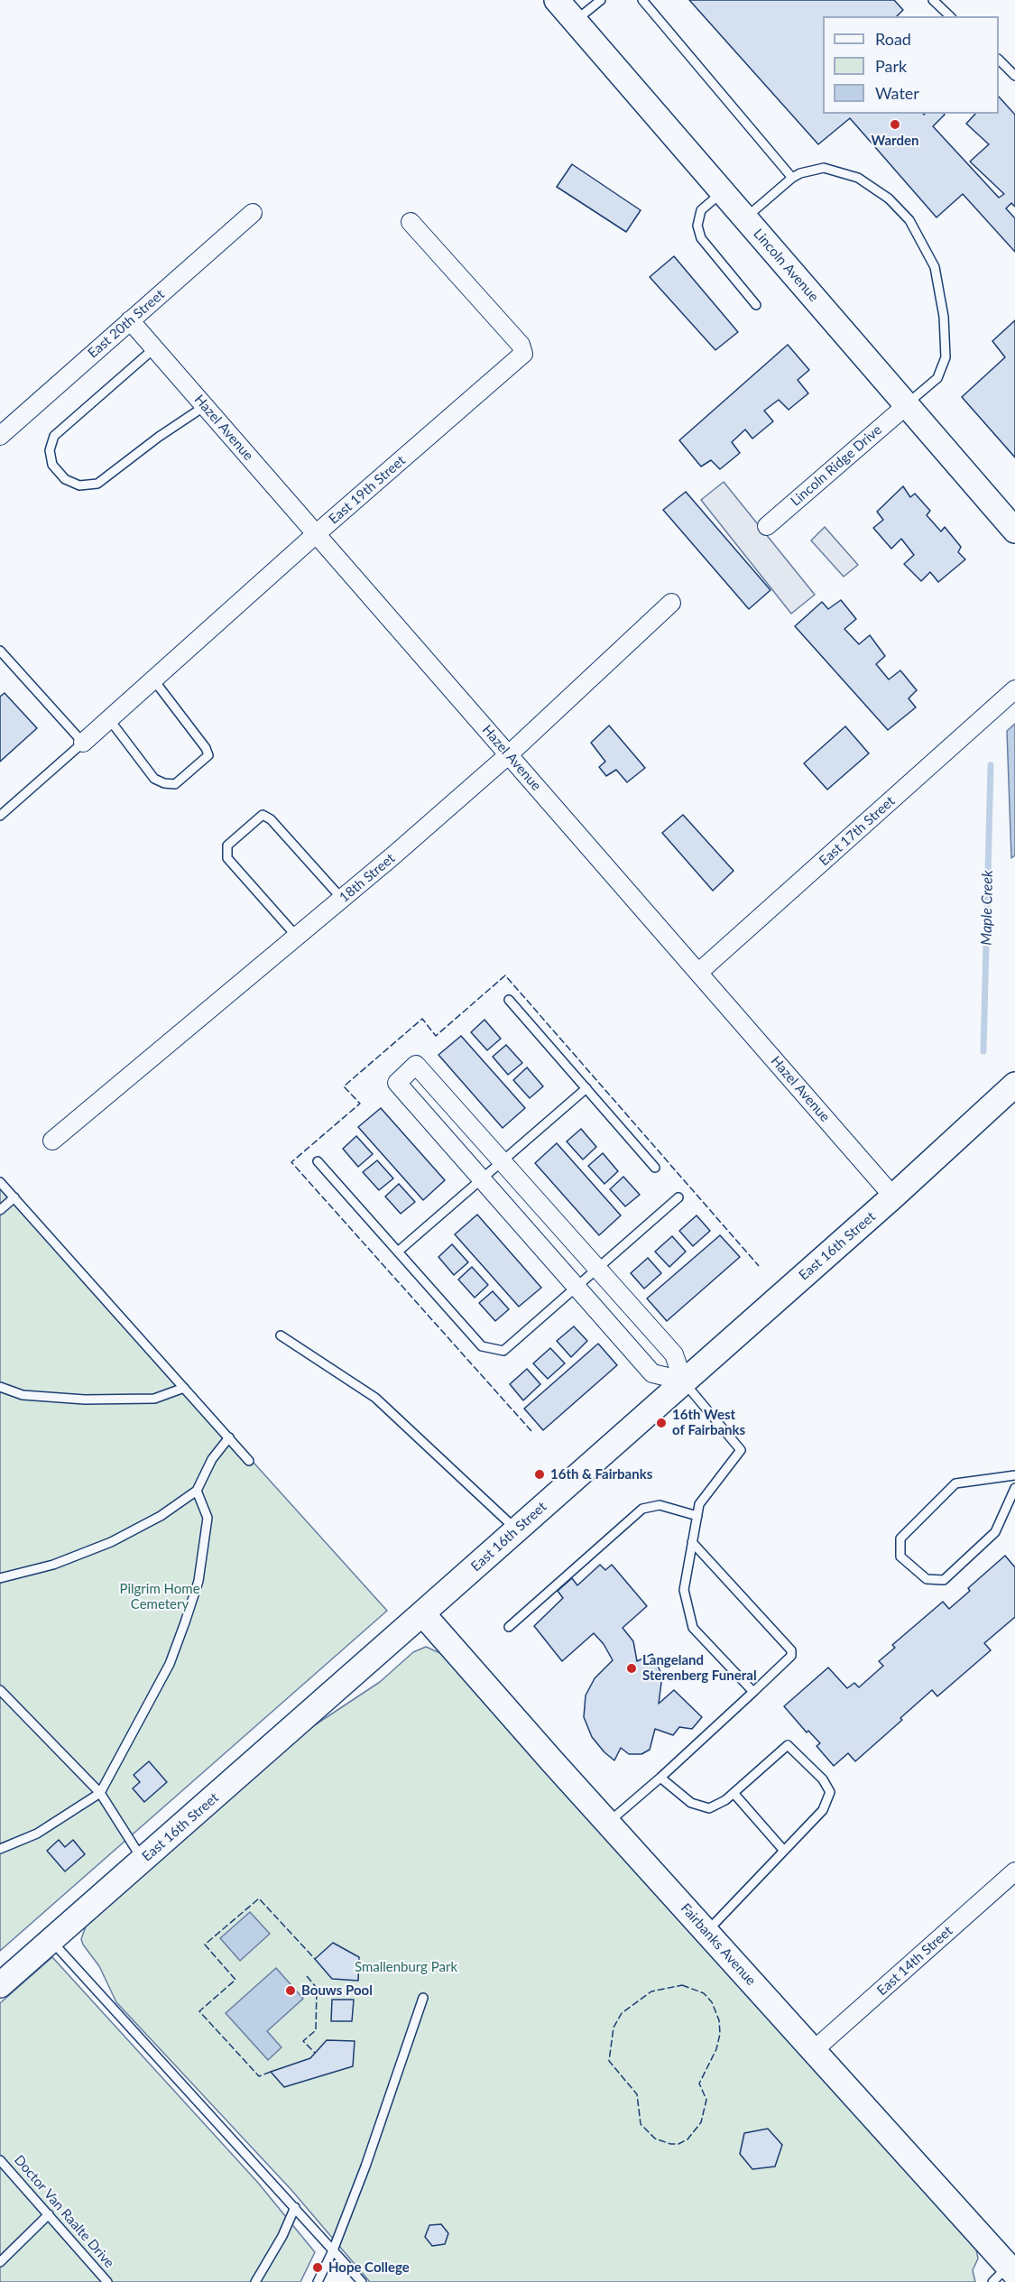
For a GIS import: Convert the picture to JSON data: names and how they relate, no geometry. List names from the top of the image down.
{
  "streets": {
    "street": [
      "Lincoln Avenue",
      "East 20th Street",
      "Hazel Avenue",
      "Lincoln Ridge Drive",
      "East 19th Street",
      "East 17th Street",
      "18th Street",
      "East 16th Street",
      "Fairbanks Avenue",
      "East 14th Street"
    ],
    "lane": ["Doctor Van Raalte Drive"]
  },
  "crossings": [
    ["Lincoln Avenue", "Lincoln Ridge Drive"],
    ["East 20th Street", "Hazel Avenue"],
    ["Hazel Avenue", "East 19th Street"],
    ["Hazel Avenue", "East 17th Street"],
    ["Hazel Avenue", "18th Street"],
    ["Hazel Avenue", "East 16th Street"],
    ["East 16th Street", "Fairbanks Avenue"],
    ["Fairbanks Avenue", "East 14th Street"]
  ],
  "water": ["Maple Creek"],
  "parks": ["Pilgrim Home Cemetery", "Smallenburg Park"],
  "places": [
    "Warden",
    "16th West of Fairbanks",
    "16th & Fairbanks",
    "Langeland Sterenberg Funeral",
    "Bouws Pool",
    "Hope College"
  ],
  "legend": ["Road", "Park", "Water"]
}
